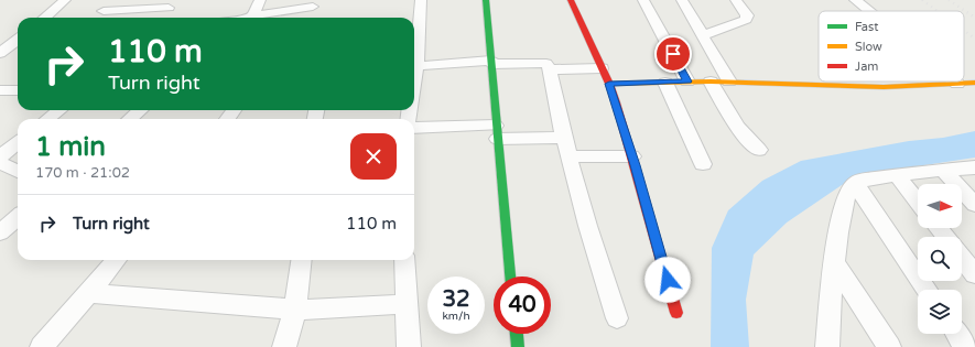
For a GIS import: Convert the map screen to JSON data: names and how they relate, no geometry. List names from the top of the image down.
{
  "legend": ["Fast", "Slow", "Jam"],
  "north": "right",
  "page": {
    "turn": ["110 m", "Turn right"],
    "heading": ["1 min", "170 m · 21:02"],
    "list": [
      {
        "name": "Turn right",
        "value": "110 m"
      }
    ],
    "speed": "32 km/h",
    "limit": "40"
  }
}
